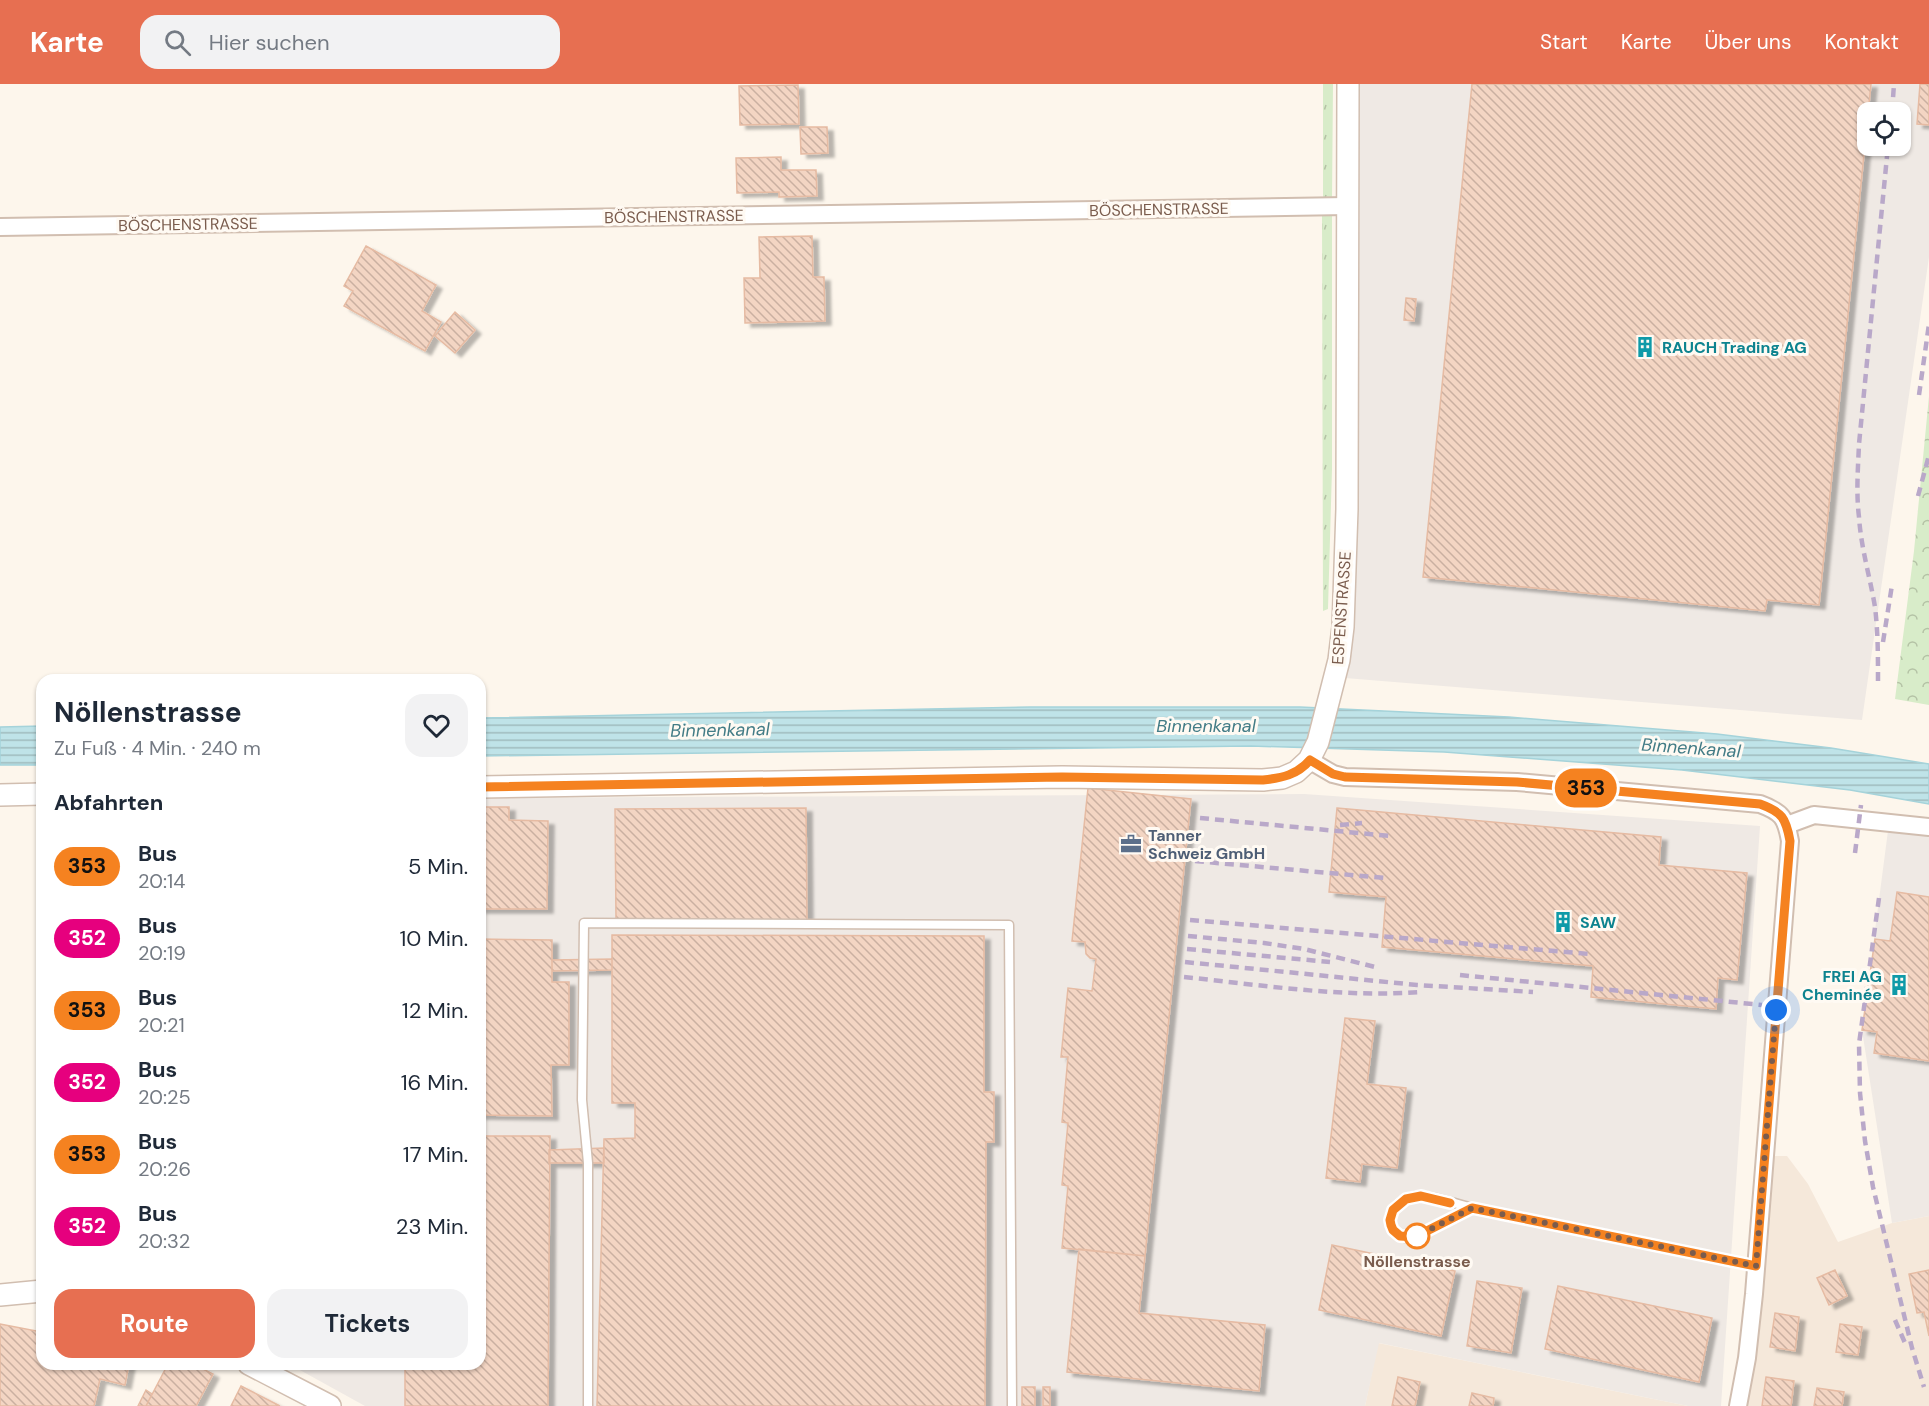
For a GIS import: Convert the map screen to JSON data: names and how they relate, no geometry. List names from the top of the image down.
{
  "streets": {
    "street": ["BÖSCHENSTRASSE", "ESPENSTRASSE"]
  },
  "crossings": [
    ["BÖSCHENSTRASSE", "ESPENSTRASSE"]
  ],
  "water": ["Binnenkanal"],
  "places": {
    "building": ["RAUCH Trading AG", "SAW", "FREI AG Cheminée"],
    "office": ["Tanner Schweiz GmbH"],
    "other": ["Nöllenstrasse"]
  },
  "lines": ["bus line 353"],
  "page": {
    "header": "Karte",
    "search": "Hier suchen",
    "nav": [
      "Start",
      "Karte",
      "Über uns",
      "Kontakt"
    ],
    "on_map": "353",
    "heading": [
      ["Nöllenstrasse", "Zu Fuß · 4 Min. · 240 m"],
      "Abfahrten"
    ],
    "list": [
      {
        "mark": "353",
        "name": "Bus",
        "note": "20:14",
        "value": "5 Min."
      },
      {
        "mark": "352",
        "name": "Bus",
        "note": "20:19",
        "value": "10 Min."
      },
      {
        "mark": "353",
        "name": "Bus",
        "note": "20:21",
        "value": "12 Min."
      },
      {
        "mark": "352",
        "name": "Bus",
        "note": "20:25",
        "value": "16 Min."
      },
      {
        "mark": "353",
        "name": "Bus",
        "note": "20:26",
        "value": "17 Min."
      },
      {
        "mark": "352",
        "name": "Bus",
        "note": "20:32",
        "value": "23 Min."
      }
    ],
    "buttons": ["Route", "Tickets"]
  }
}
